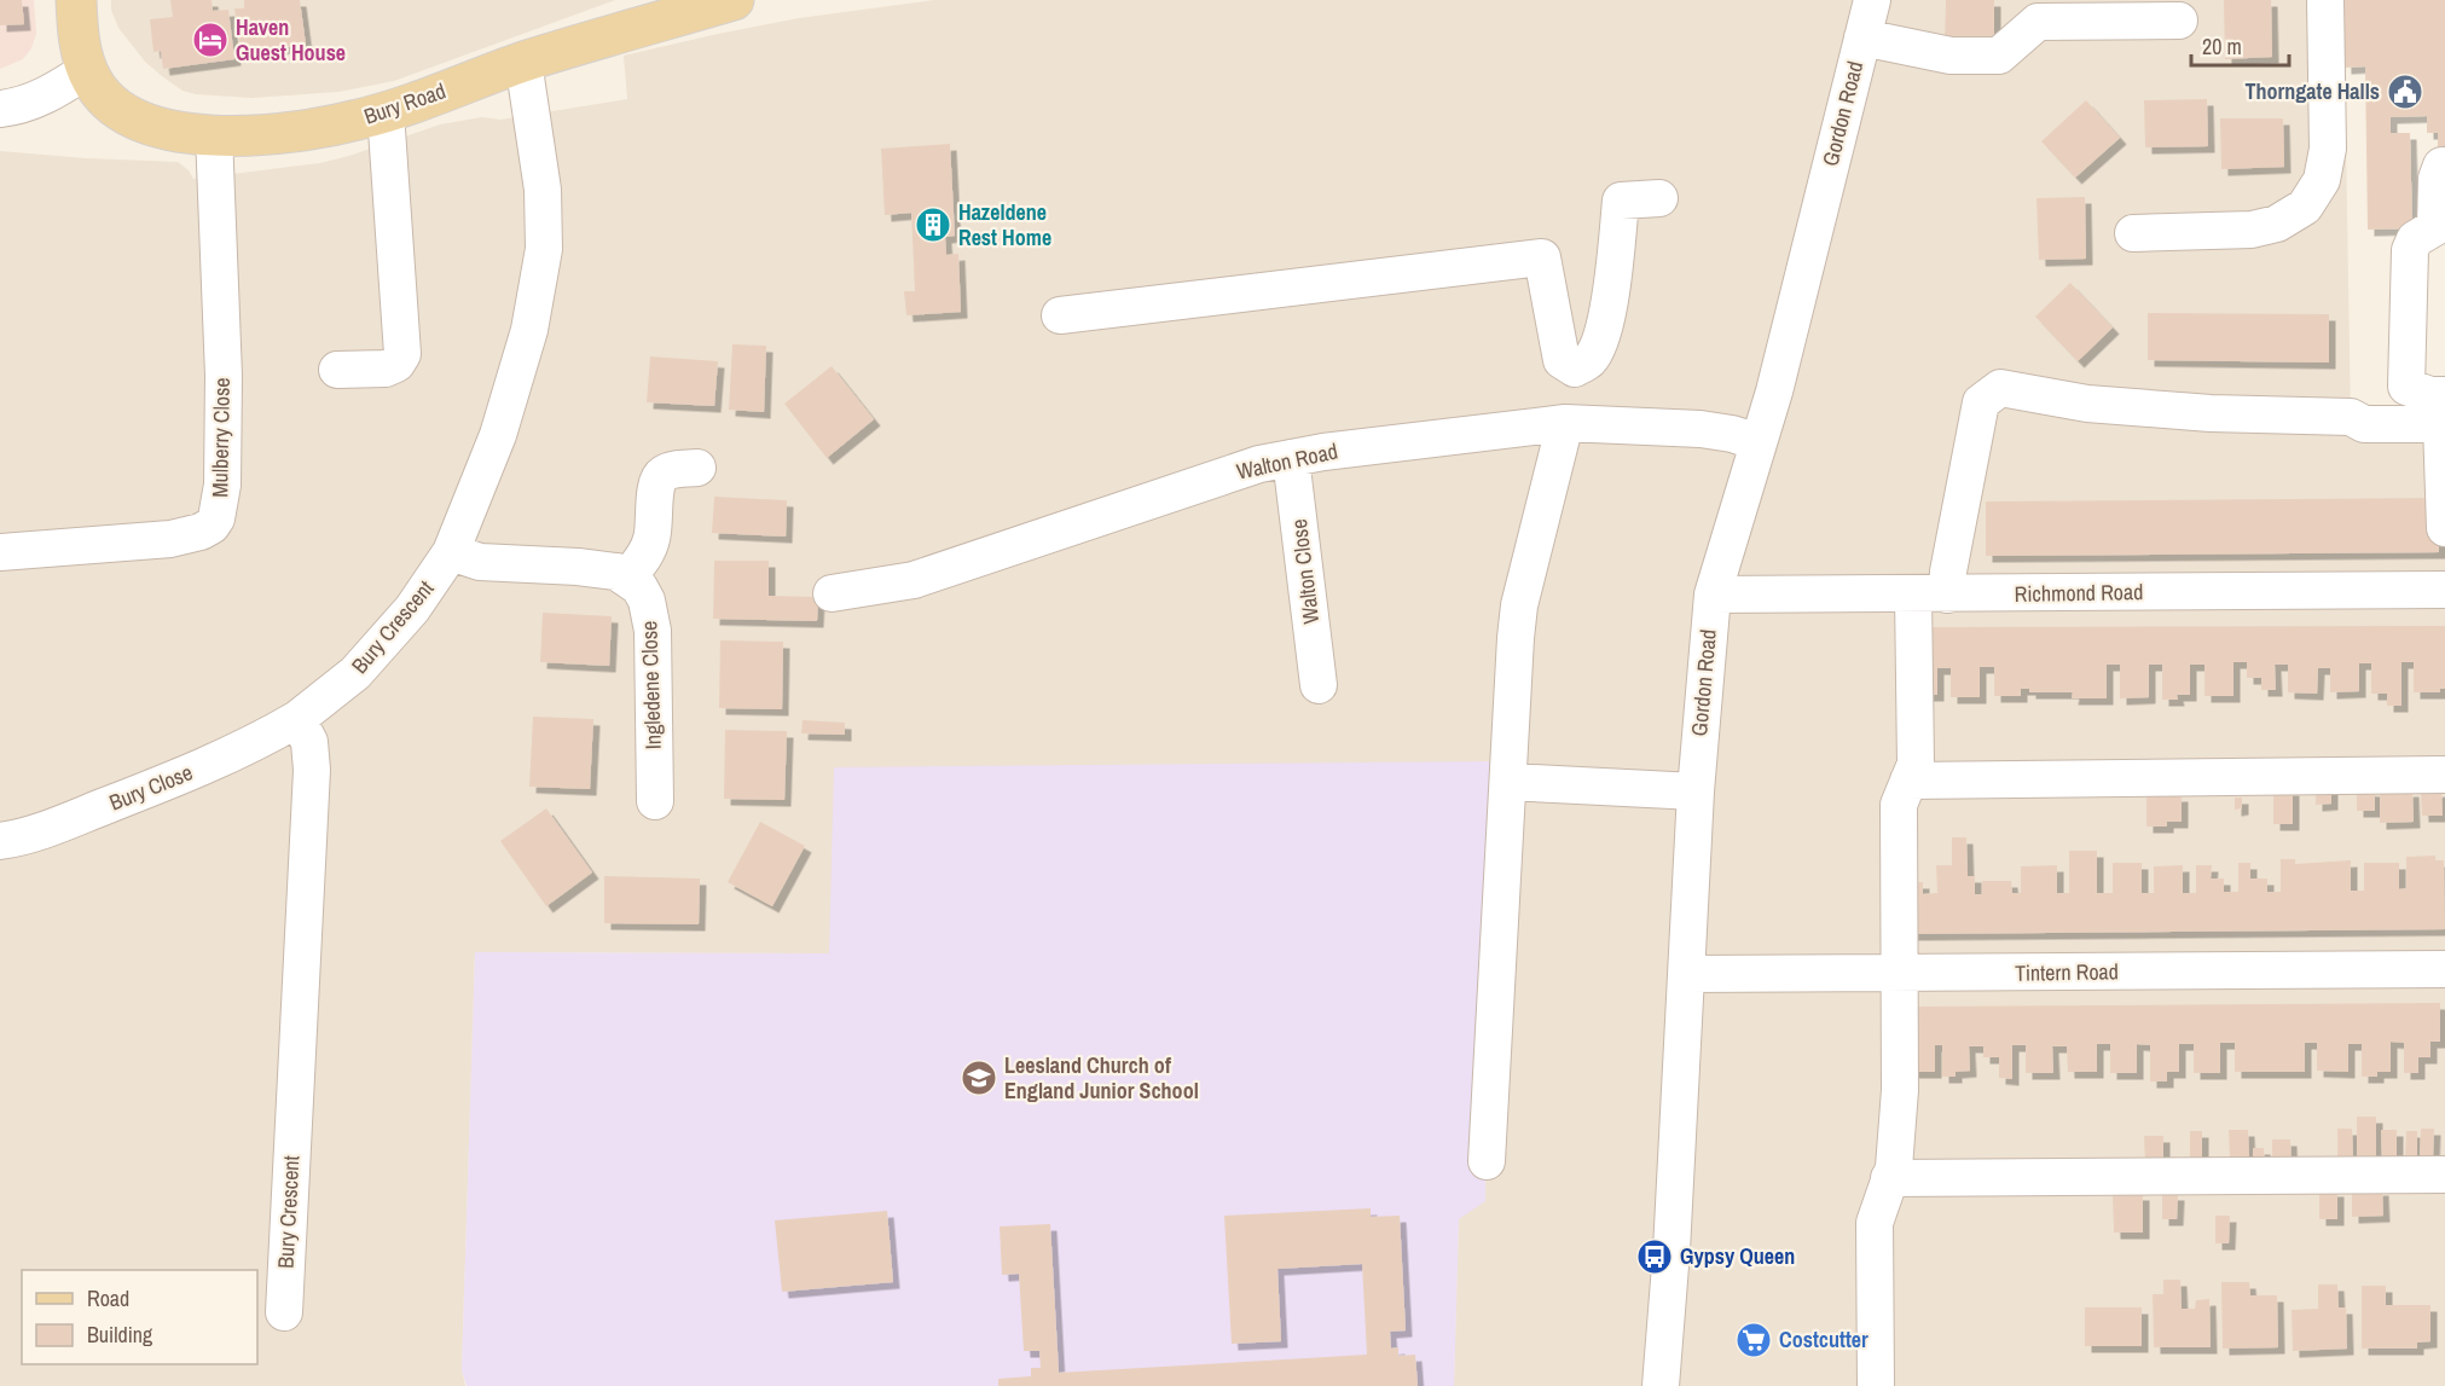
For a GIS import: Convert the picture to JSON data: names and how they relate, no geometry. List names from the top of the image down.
{
  "streets": {
    "main road": ["Bury Road"],
    "street": [
      "Gordon Road",
      "Mulberry Close",
      "Walton Road",
      "Walton Close",
      "Richmond Road",
      "Bury Crescent",
      "Ingledene Close",
      "Bury Close",
      "Tintern Road"
    ]
  },
  "crossings": [
    ["Bury Road", "Mulberry Close"],
    ["Bury Road", "Bury Crescent"],
    ["Gordon Road", "Walton Road"],
    ["Gordon Road", "Richmond Road"],
    ["Gordon Road", "Tintern Road"],
    ["Walton Road", "Walton Close"],
    ["Bury Crescent", "Bury Close"]
  ],
  "places": {
    "hotel": ["Haven Guest House"],
    "public building": ["Thorngate Halls"],
    "building": ["Hazeldene Rest Home"],
    "school or university": ["Leesland Church of England Junior School"],
    "bus stop": ["Gypsy Queen"],
    "supermarket": ["Costcutter"]
  },
  "legend": ["Road", "Building"],
  "scale_bar": "20 m"
}
